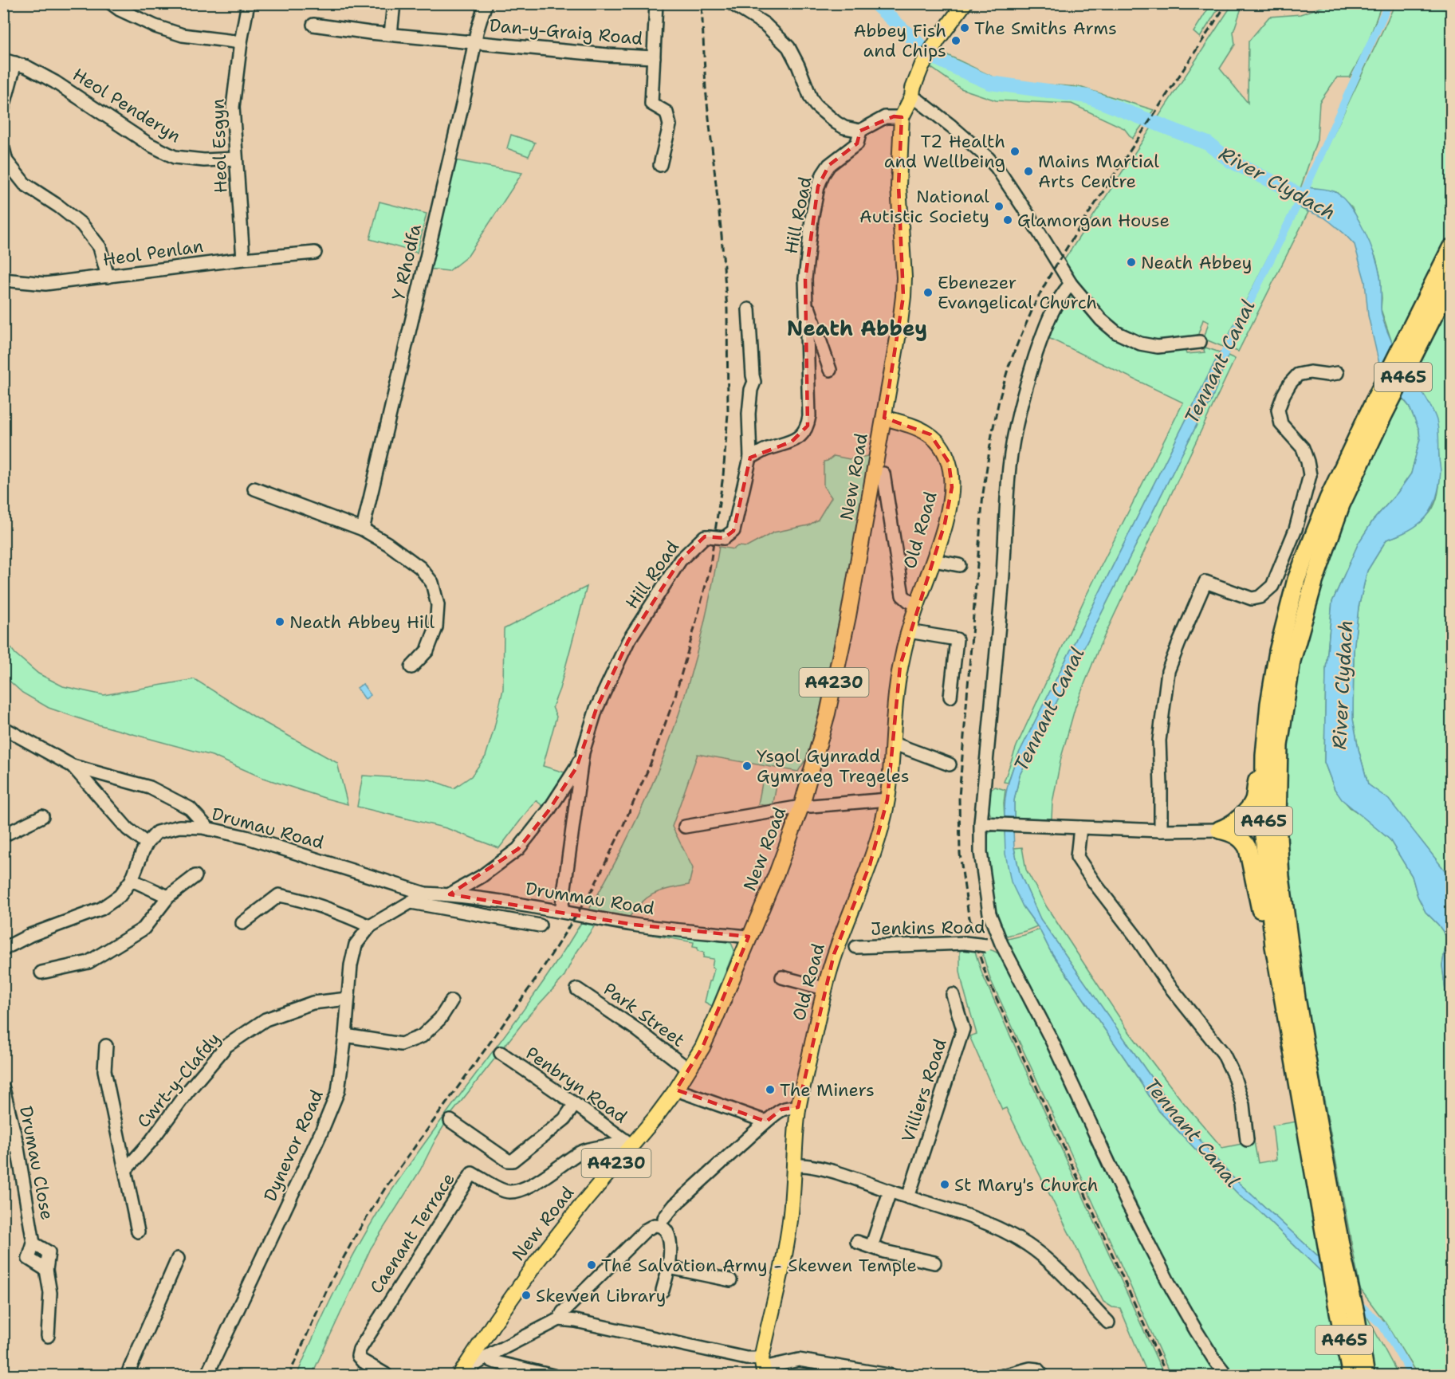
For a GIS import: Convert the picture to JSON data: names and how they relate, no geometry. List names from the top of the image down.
{
  "streets": {
    "highway": ["A465"],
    "main road": ["New Road", "Old Road", "A4230"],
    "street": [
      "Dan-y-Graig Road",
      "Heol Penderyn",
      "Heol Esgyn",
      "Hill Road",
      "Heol Penlan",
      "Y Rhodfa",
      "Drumau Road",
      "Drummau Road",
      "Jenkins Road",
      "Park Street",
      "Cwrt-y-Clafdy",
      "Penbryn Road",
      "Villiers Road",
      "Dynevor Road",
      "Drumau Close",
      "Caenant Terrace"
    ]
  },
  "crossings": [
    ["Dan-y-Graig Road", "Y Rhodfa"],
    ["Heol Penderyn", "Heol Esgyn"],
    ["Heol Esgyn", "Heol Penlan"],
    ["Hill Road", "Drummau Road"],
    ["New Road", "Old Road"],
    ["New Road", "Drummau Road"],
    ["New Road", "Park Street"],
    ["New Road", "Penbryn Road"],
    ["New Road", "Caenant Terrace"],
    ["Drumau Road", "Drummau Road"],
    ["Drumau Road", "Dynevor Road"],
    ["Drummau Road", "Dynevor Road"],
    ["Cwrt-y-Clafdy", "Dynevor Road"],
    ["Penbryn Road", "Caenant Terrace"]
  ],
  "districts": ["Neath Abbey"],
  "water": ["River Clydach", "Tennant Canal"],
  "places": [
    "The Smiths Arms",
    "Abbey Fish and Chips",
    "T2 Health and Wellbeing",
    "Mains Martial Arts Centre",
    "National Autistic Society",
    "Glamorgan House",
    "Neath Abbey",
    "Ebenezer Evangelical Church",
    "Neath Abbey Hill",
    "Ysgol Gynradd Gymraeg Tregeles",
    "The Miners",
    "St Mary's Church",
    "The Salvation Army - Skewen Temple",
    "Skewen Library"
  ]
}
